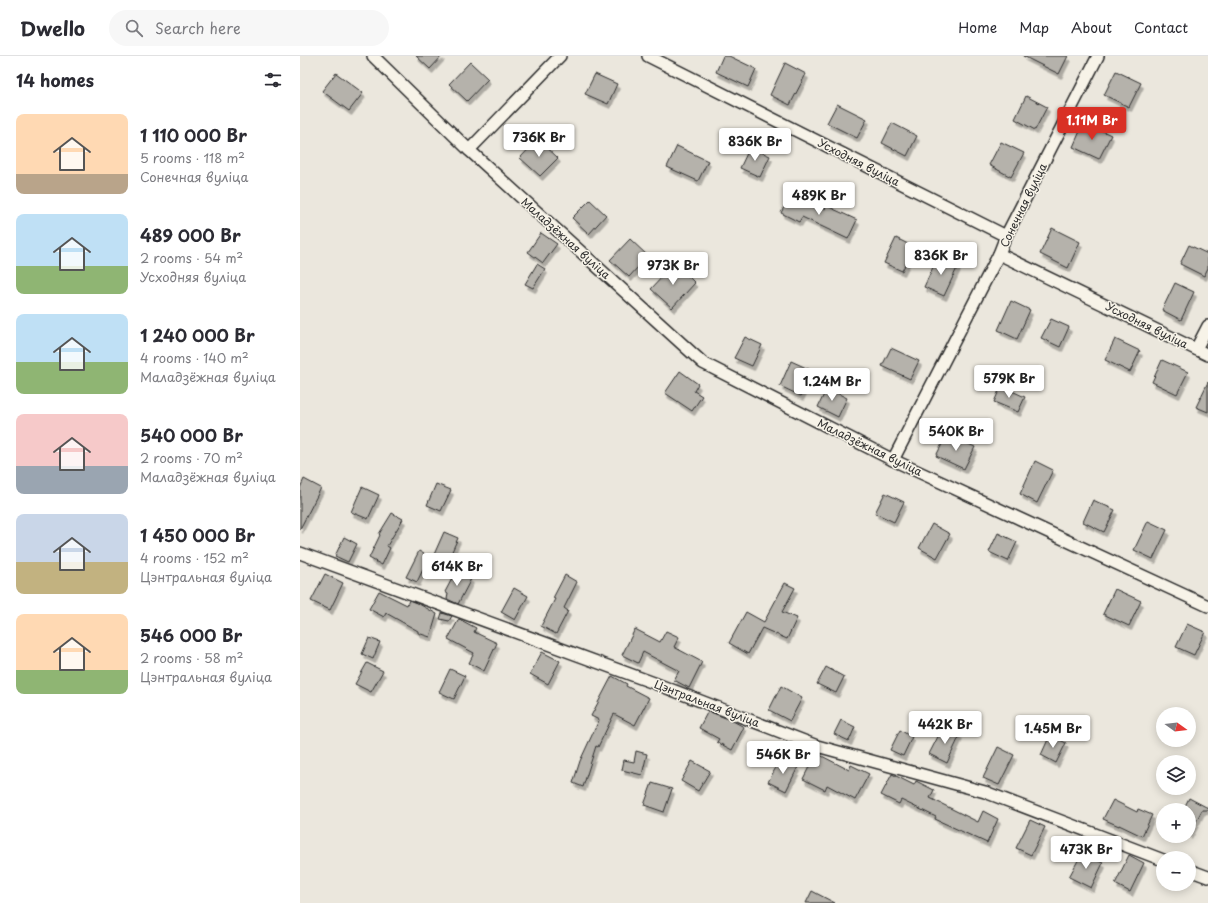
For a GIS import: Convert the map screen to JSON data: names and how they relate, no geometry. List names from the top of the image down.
{
  "streets": {
    "street": [
      "Усходняя вуліца",
      "Сонечная вуліца",
      "Маладзёжная вуліца",
      "Цэнтральная вуліца"
    ]
  },
  "crossings": [
    ["Усходняя вуліца", "Сонечная вуліца"],
    ["Сонечная вуліца", "Маладзёжная вуліца"]
  ],
  "north": "right",
  "page": {
    "header": "Dwello",
    "search": "Search here",
    "nav": [
      "Home",
      "Map",
      "About",
      "Contact"
    ],
    "heading": "14 homes",
    "list": [
      {
        "name": "1 110 000 Br",
        "note": "5 rooms · 118 m² · Сонечная вуліца"
      },
      {
        "name": "489 000 Br",
        "note": "2 rooms · 54 m² · Усходняя вуліца"
      },
      {
        "name": "1 240 000 Br",
        "note": "4 rooms · 140 m² · Маладзёжная вуліца"
      },
      {
        "name": "540 000 Br",
        "note": "2 rooms · 70 m² · Маладзёжная вуліца"
      },
      {
        "name": "1 450 000 Br",
        "note": "4 rooms · 152 m² · Цэнтральная вуліца"
      },
      {
        "name": "546 000 Br",
        "note": "2 rooms · 58 m² · Цэнтральная вуліца"
      }
    ],
    "price": [
      "1.11M Br",
      "736K Br",
      "836K Br",
      "489K Br",
      "836K Br",
      "973K Br",
      "579K Br",
      "1.24M Br",
      "540K Br",
      "614K Br",
      "442K Br",
      "1.45M Br",
      "546K Br",
      "473K Br"
    ],
    "map_buttons": ["+", "−"]
  }
}
